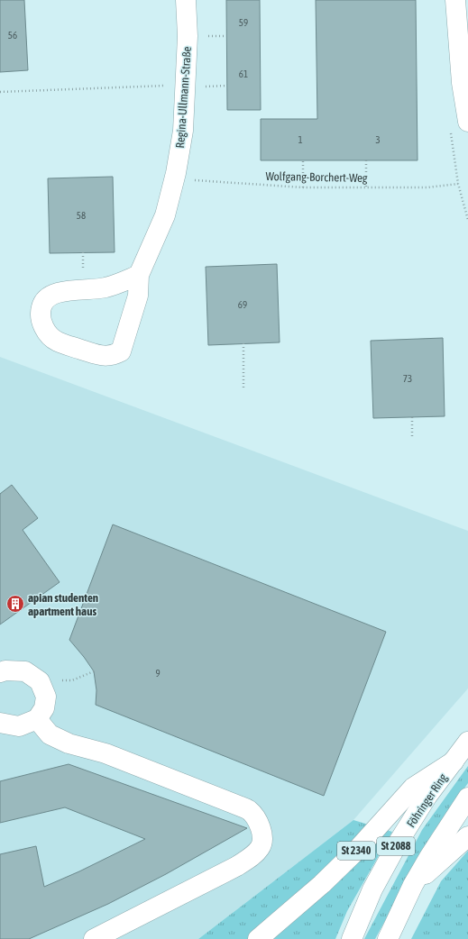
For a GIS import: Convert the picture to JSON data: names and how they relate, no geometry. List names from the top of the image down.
{
  "streets": {
    "main road": [
      "Regina-Ullmann-Straße",
      "Föhringer Ring",
      "St 2088",
      "St 2340"
    ],
    "path": ["Wolfgang-Borchert-Weg"]
  },
  "crossings": [
    ["Regina-Ullmann-Straße", "Wolfgang-Borchert-Weg"],
    ["Föhringer Ring", "St 2340"]
  ],
  "places": {
    "building": ["apian studenten apartment haus"]
  },
  "house_numbers": [
    "59",
    "56",
    "61",
    "1",
    "3",
    "58",
    "69",
    "73",
    "9"
  ]
}
